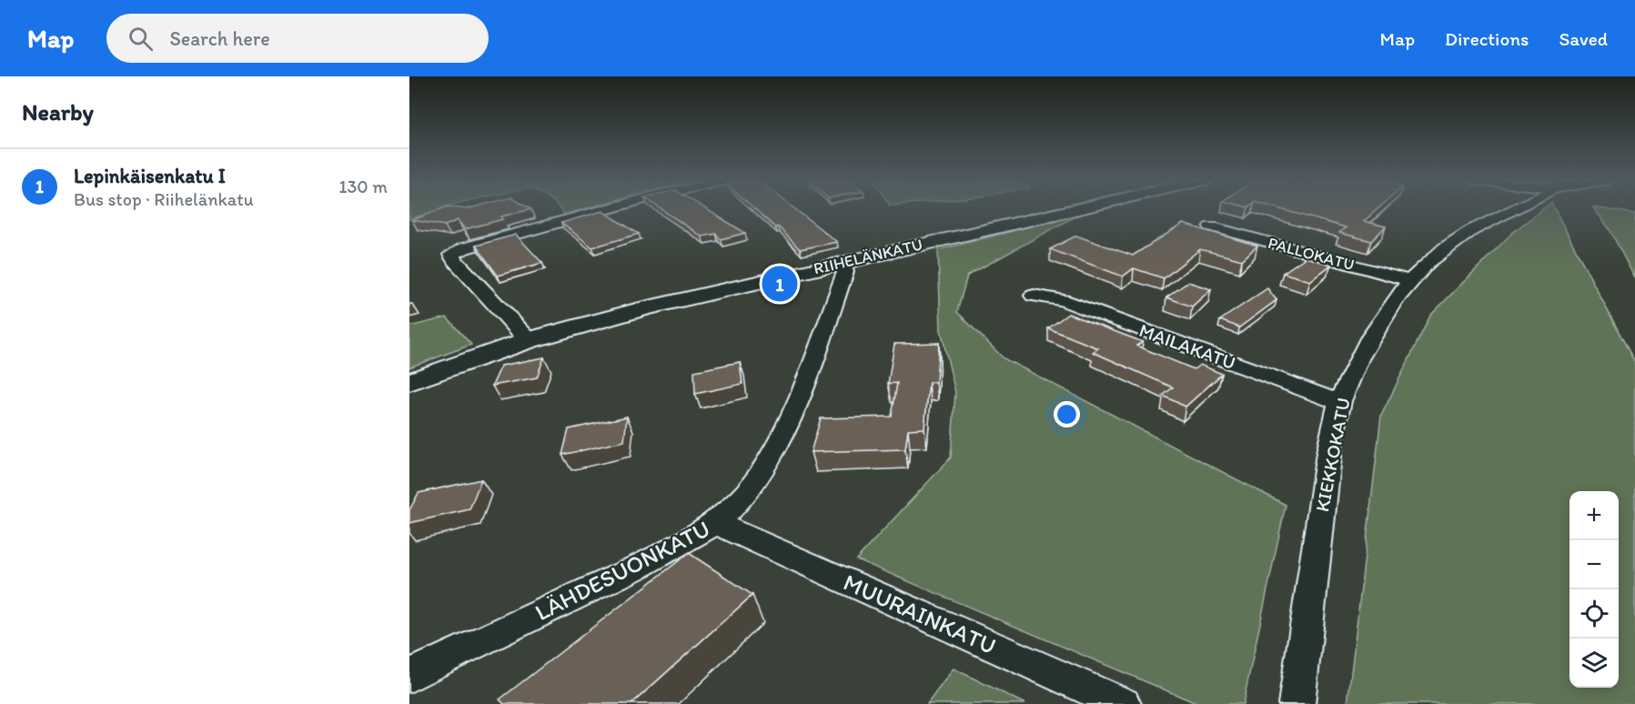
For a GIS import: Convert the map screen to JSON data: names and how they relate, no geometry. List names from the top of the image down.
{
  "streets": {
    "street": [
      "PALLOKATU",
      "RIIHELÄNKATU",
      "MAILAKATU",
      "KIEKKOKATU",
      "LÄHDESUONKATU",
      "MUURAINKATU"
    ]
  },
  "crossings": [
    ["PALLOKATU", "KIEKKOKATU"],
    ["RIIHELÄNKATU", "LÄHDESUONKATU"],
    ["MAILAKATU", "KIEKKOKATU"],
    ["LÄHDESUONKATU", "MUURAINKATU"]
  ],
  "page": {
    "header": "Map",
    "search": "Search here",
    "nav": ["Map", "Directions", "Saved"],
    "heading": "Nearby",
    "list": [
      {
        "mark": "1",
        "name": "Lepinkäisenkatu I",
        "note": "Bus stop · Riihelänkatu",
        "value": "130 m"
      }
    ],
    "pins": "1",
    "map_buttons": ["+", "−"]
  }
}
